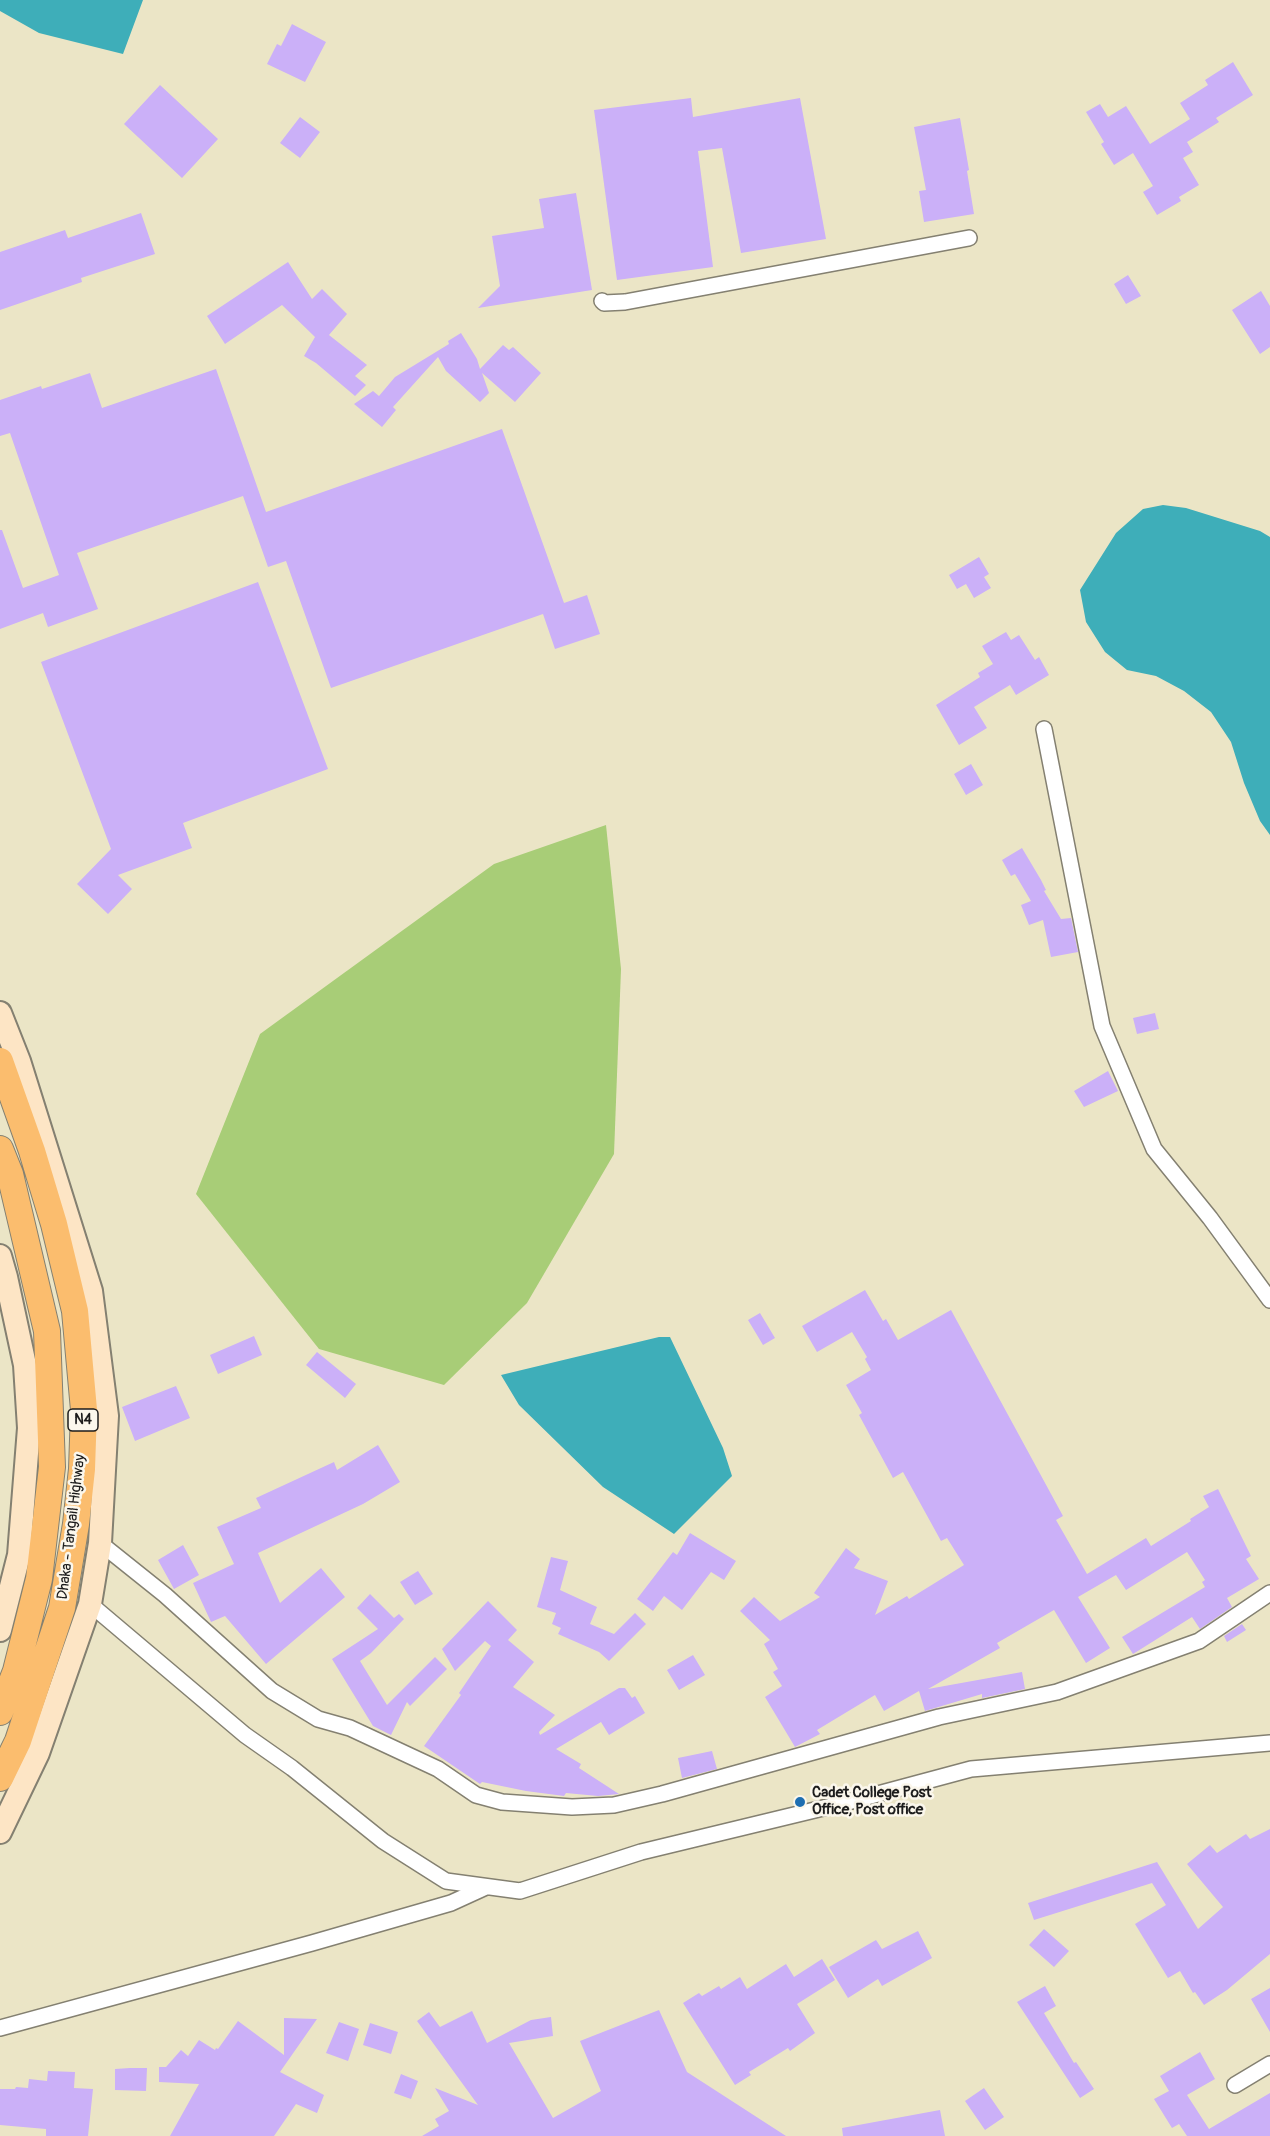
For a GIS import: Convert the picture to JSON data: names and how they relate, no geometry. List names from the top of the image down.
{
  "streets": {
    "highway": ["N4", "Dhaka - Tangail Highway"]
  },
  "places": ["Cadet College Post Office, Post office"]
}
